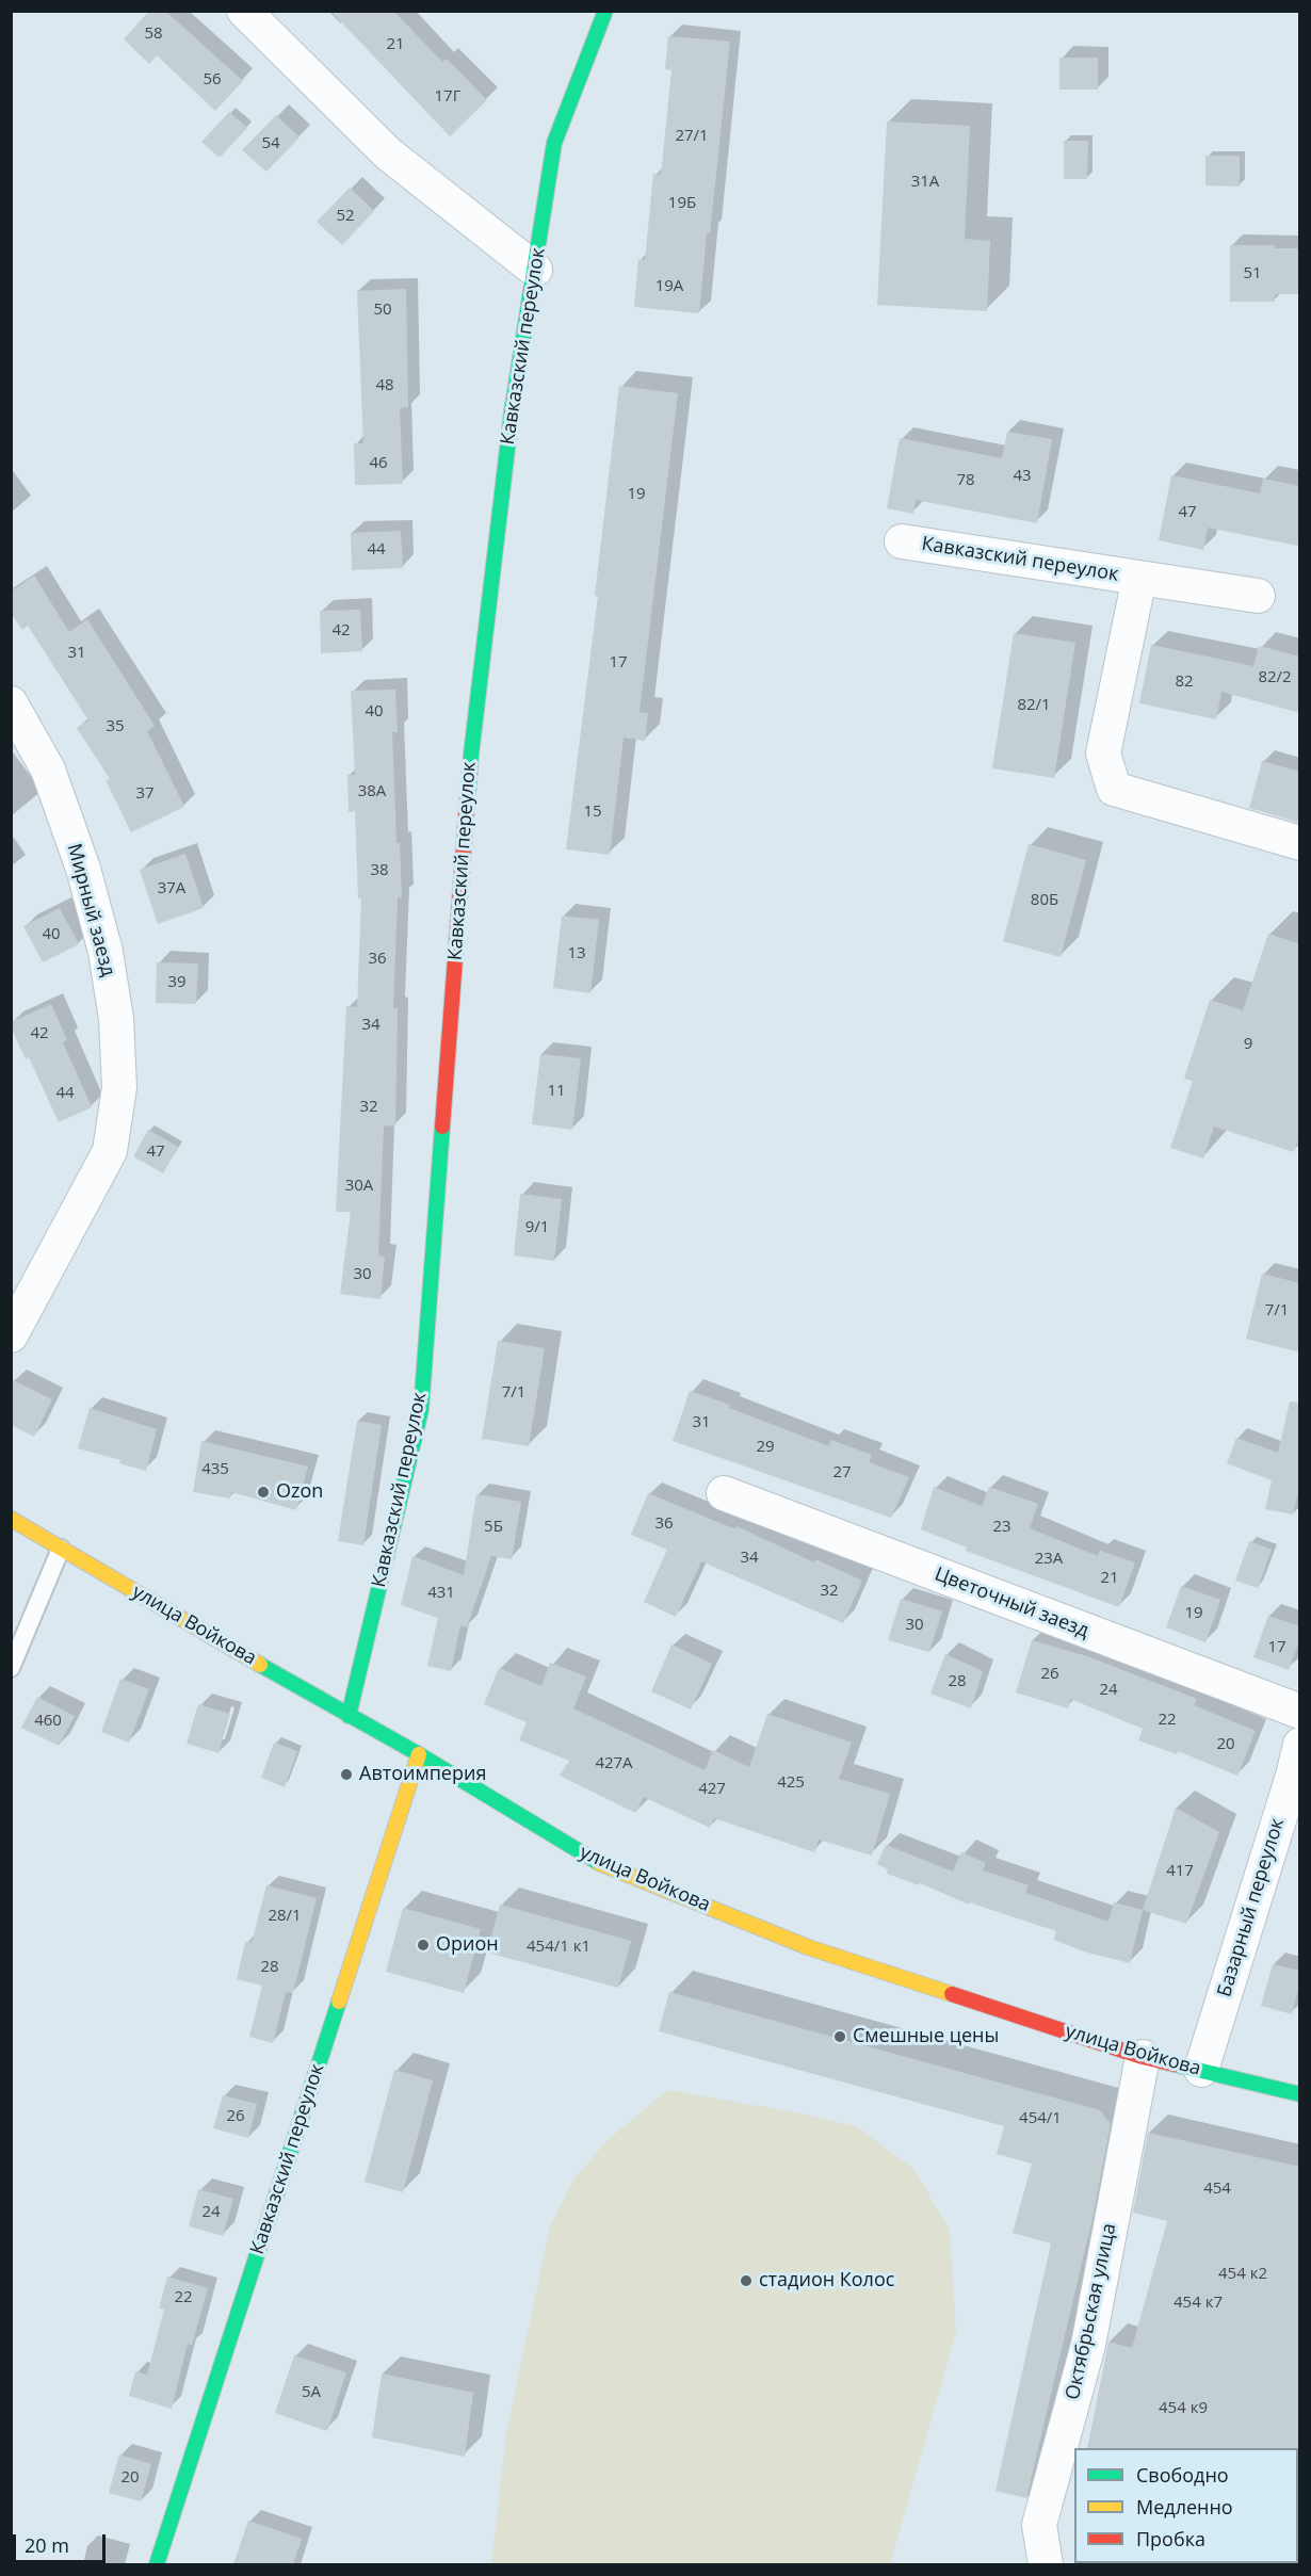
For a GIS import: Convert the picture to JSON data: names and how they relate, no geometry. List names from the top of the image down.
{
  "streets": {
    "street": [
      "Кавказский переулок",
      "Мирный заезд",
      "Цветочный заезд",
      "улица Войкова",
      "Базарный переулок",
      "Октябрьская улица"
    ]
  },
  "crossings": [
    ["Кавказский переулок", "улица Войкова"],
    ["улица Войкова", "Базарный переулок"],
    ["улица Войкова", "Октябрьская улица"]
  ],
  "places": [
    "Ozon",
    "Автоимперия",
    "Орион",
    "Смешные цены",
    "стадион Колос"
  ],
  "house_numbers": [
    "58",
    "21",
    "56",
    "17Г",
    "27/1",
    "54",
    "31А",
    "19Б",
    "52",
    "51",
    "19А",
    "50",
    "48",
    "46",
    "43",
    "78",
    "19",
    "47",
    "44",
    "42",
    "31",
    "17",
    "82/2",
    "82",
    "82/1",
    "40",
    "35",
    "38А",
    "37",
    "15",
    "38",
    "37А",
    "80Б",
    "40",
    "13",
    "36",
    "39",
    "34",
    "42",
    "9",
    "11",
    "44",
    "32",
    "47",
    "30А",
    "9/1",
    "30",
    "7/1",
    "7/1",
    "31",
    "29",
    "435",
    "27",
    "36",
    "5Б",
    "23",
    "34",
    "23А",
    "21",
    "32",
    "431",
    "19",
    "30",
    "17",
    "26",
    "28",
    "24",
    "22",
    "460",
    "20",
    "427А",
    "425",
    "427",
    "417",
    "28/1",
    "454/1 к1",
    "28",
    "26",
    "454/1",
    "454",
    "24",
    "454 к2",
    "22",
    "454 к7",
    "5А",
    "454 к9",
    "20"
  ],
  "legend": ["Свободно", "Медленно", "Пробка"],
  "scale_bar": "20 m"
}
